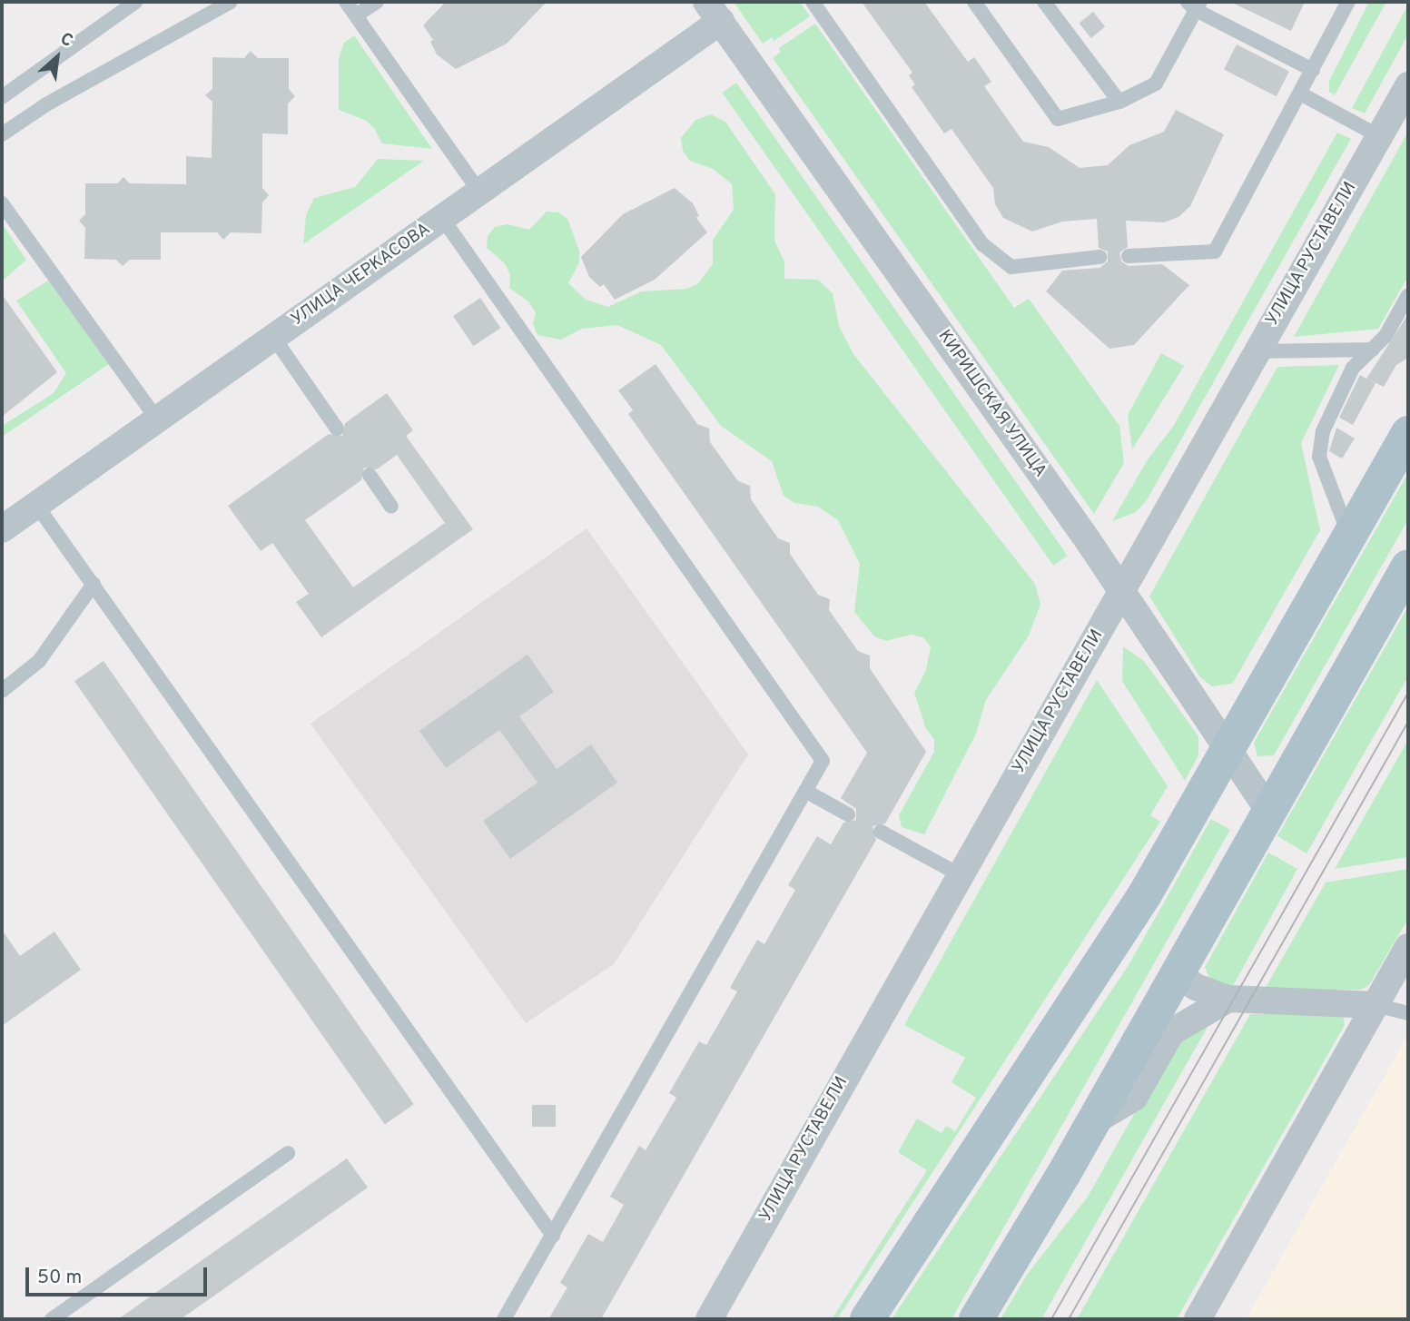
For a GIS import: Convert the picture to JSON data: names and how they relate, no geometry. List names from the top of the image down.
{
  "streets": {
    "street": ["УЛИЦА РУСТАВЕЛИ", "УЛИЦА ЧЕРКАСОВА", "КИРИШСКАЯ УЛИЦА"]
  },
  "crossings": [
    ["УЛИЦА РУСТАВЕЛИ", "КИРИШСКАЯ УЛИЦА"],
    ["УЛИЦА ЧЕРКАСОВА", "КИРИШСКАЯ УЛИЦА"]
  ],
  "scale_bar": "50 m",
  "north": "top right"
}
